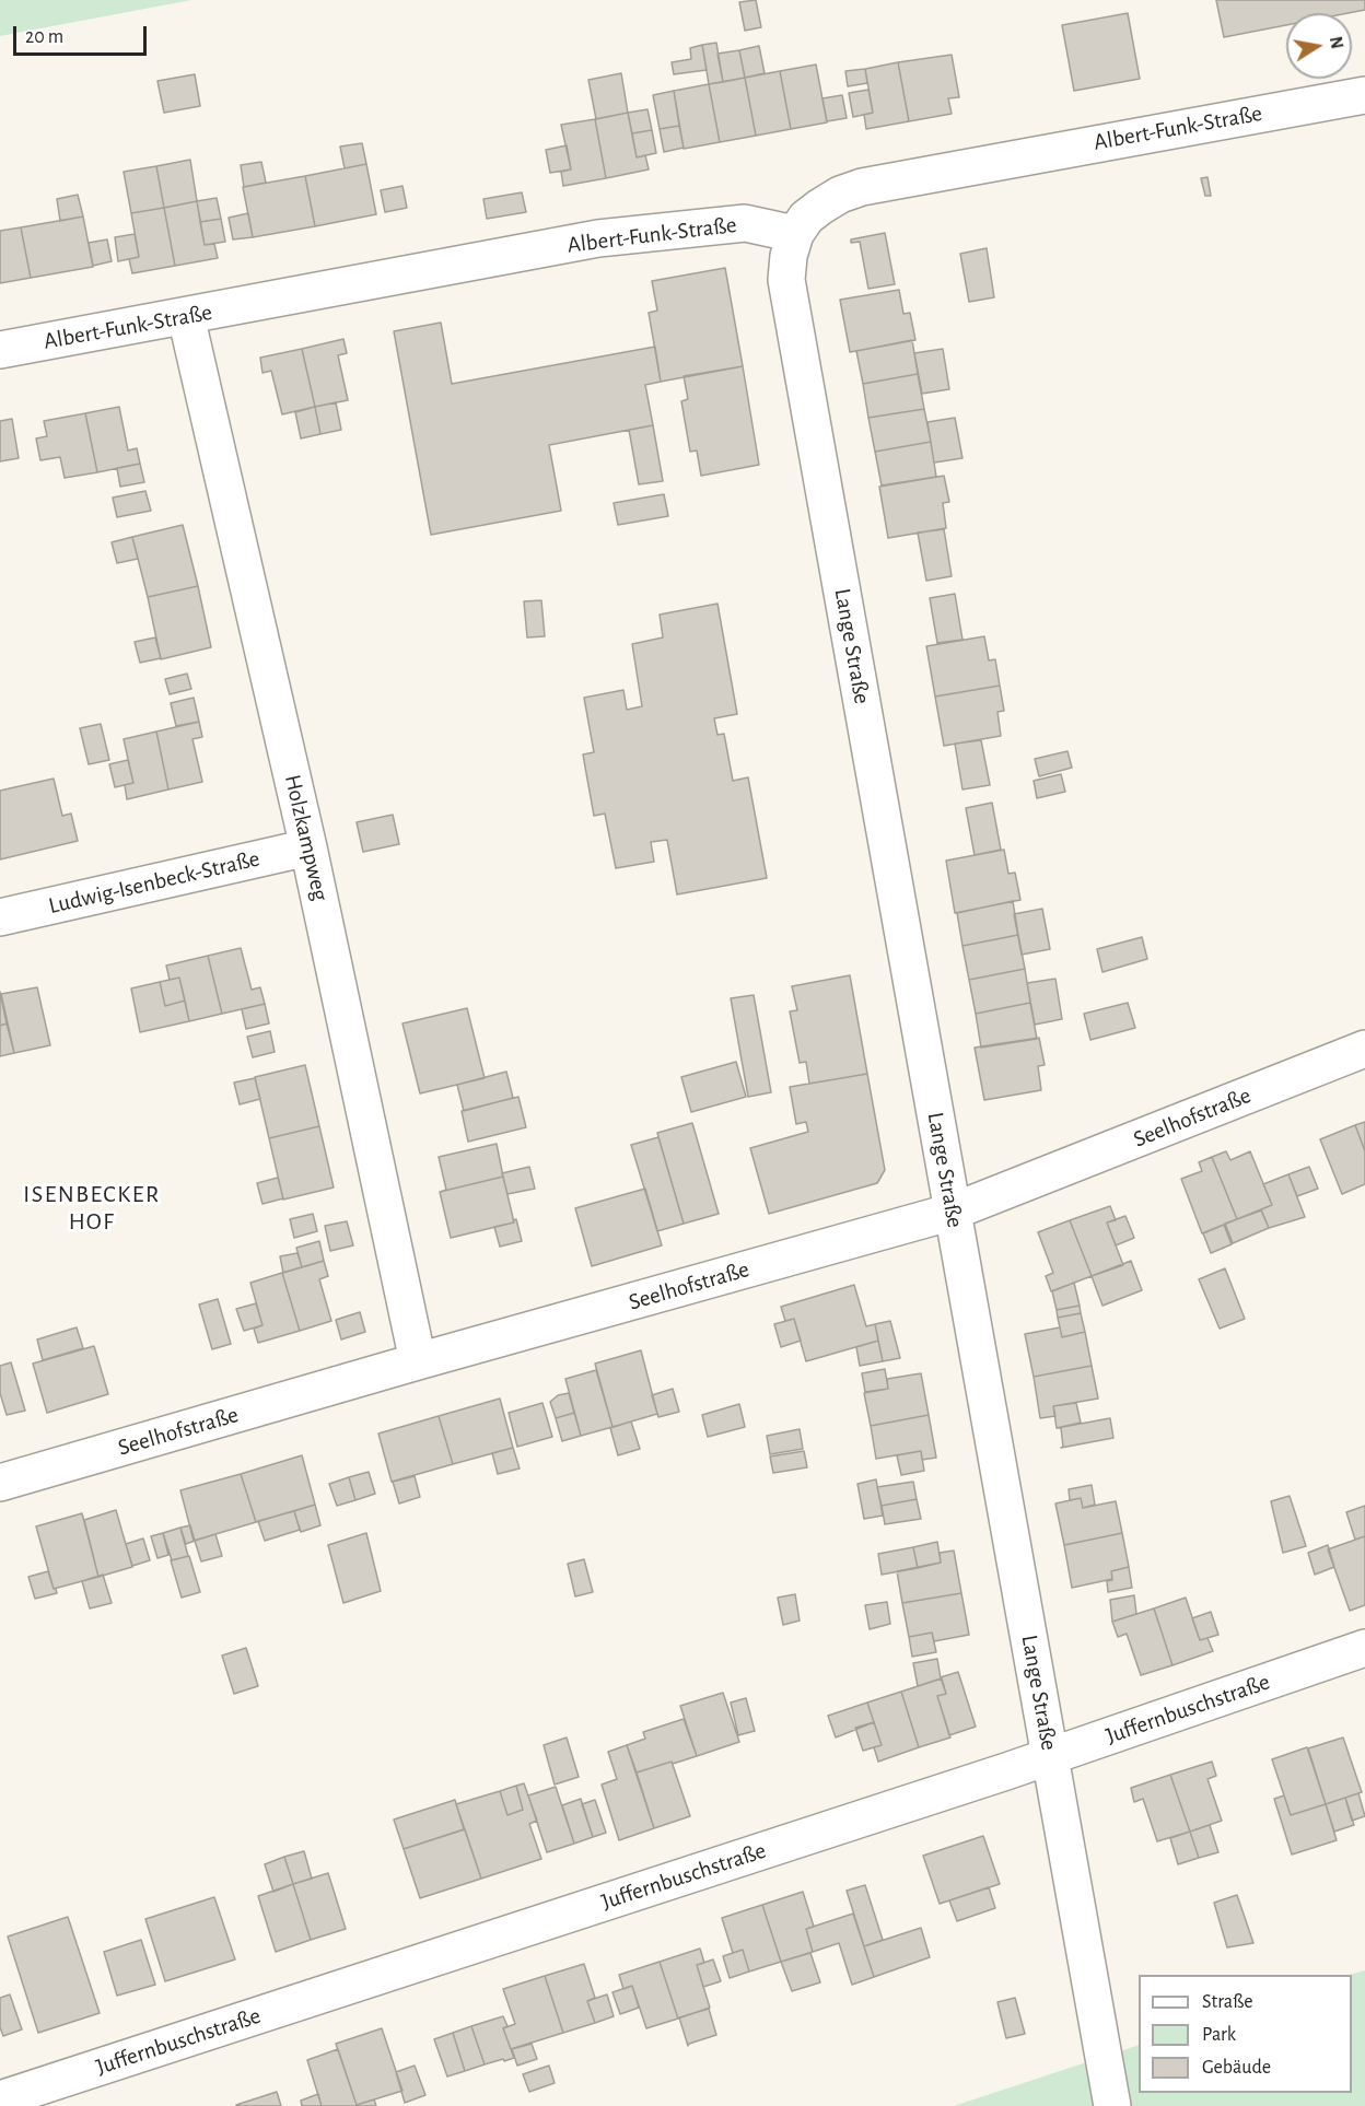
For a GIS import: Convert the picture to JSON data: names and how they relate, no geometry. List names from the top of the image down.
{
  "streets": {
    "street": [
      "Albert-Funk-Straße",
      "Lange Straße",
      "Holzkampweg",
      "Ludwig-Isenbeck-Straße",
      "Seelhofstraße",
      "Juffernbuschstraße"
    ]
  },
  "crossings": [
    ["Albert-Funk-Straße", "Lange Straße"],
    ["Albert-Funk-Straße", "Holzkampweg"],
    ["Lange Straße", "Seelhofstraße"],
    ["Lange Straße", "Juffernbuschstraße"],
    ["Holzkampweg", "Ludwig-Isenbeck-Straße"],
    ["Holzkampweg", "Seelhofstraße"]
  ],
  "districts": ["ISENBECKER HOF"],
  "legend": ["Straße", "Park", "Gebäude"],
  "scale_bar": "20 m",
  "north": "right"
}
